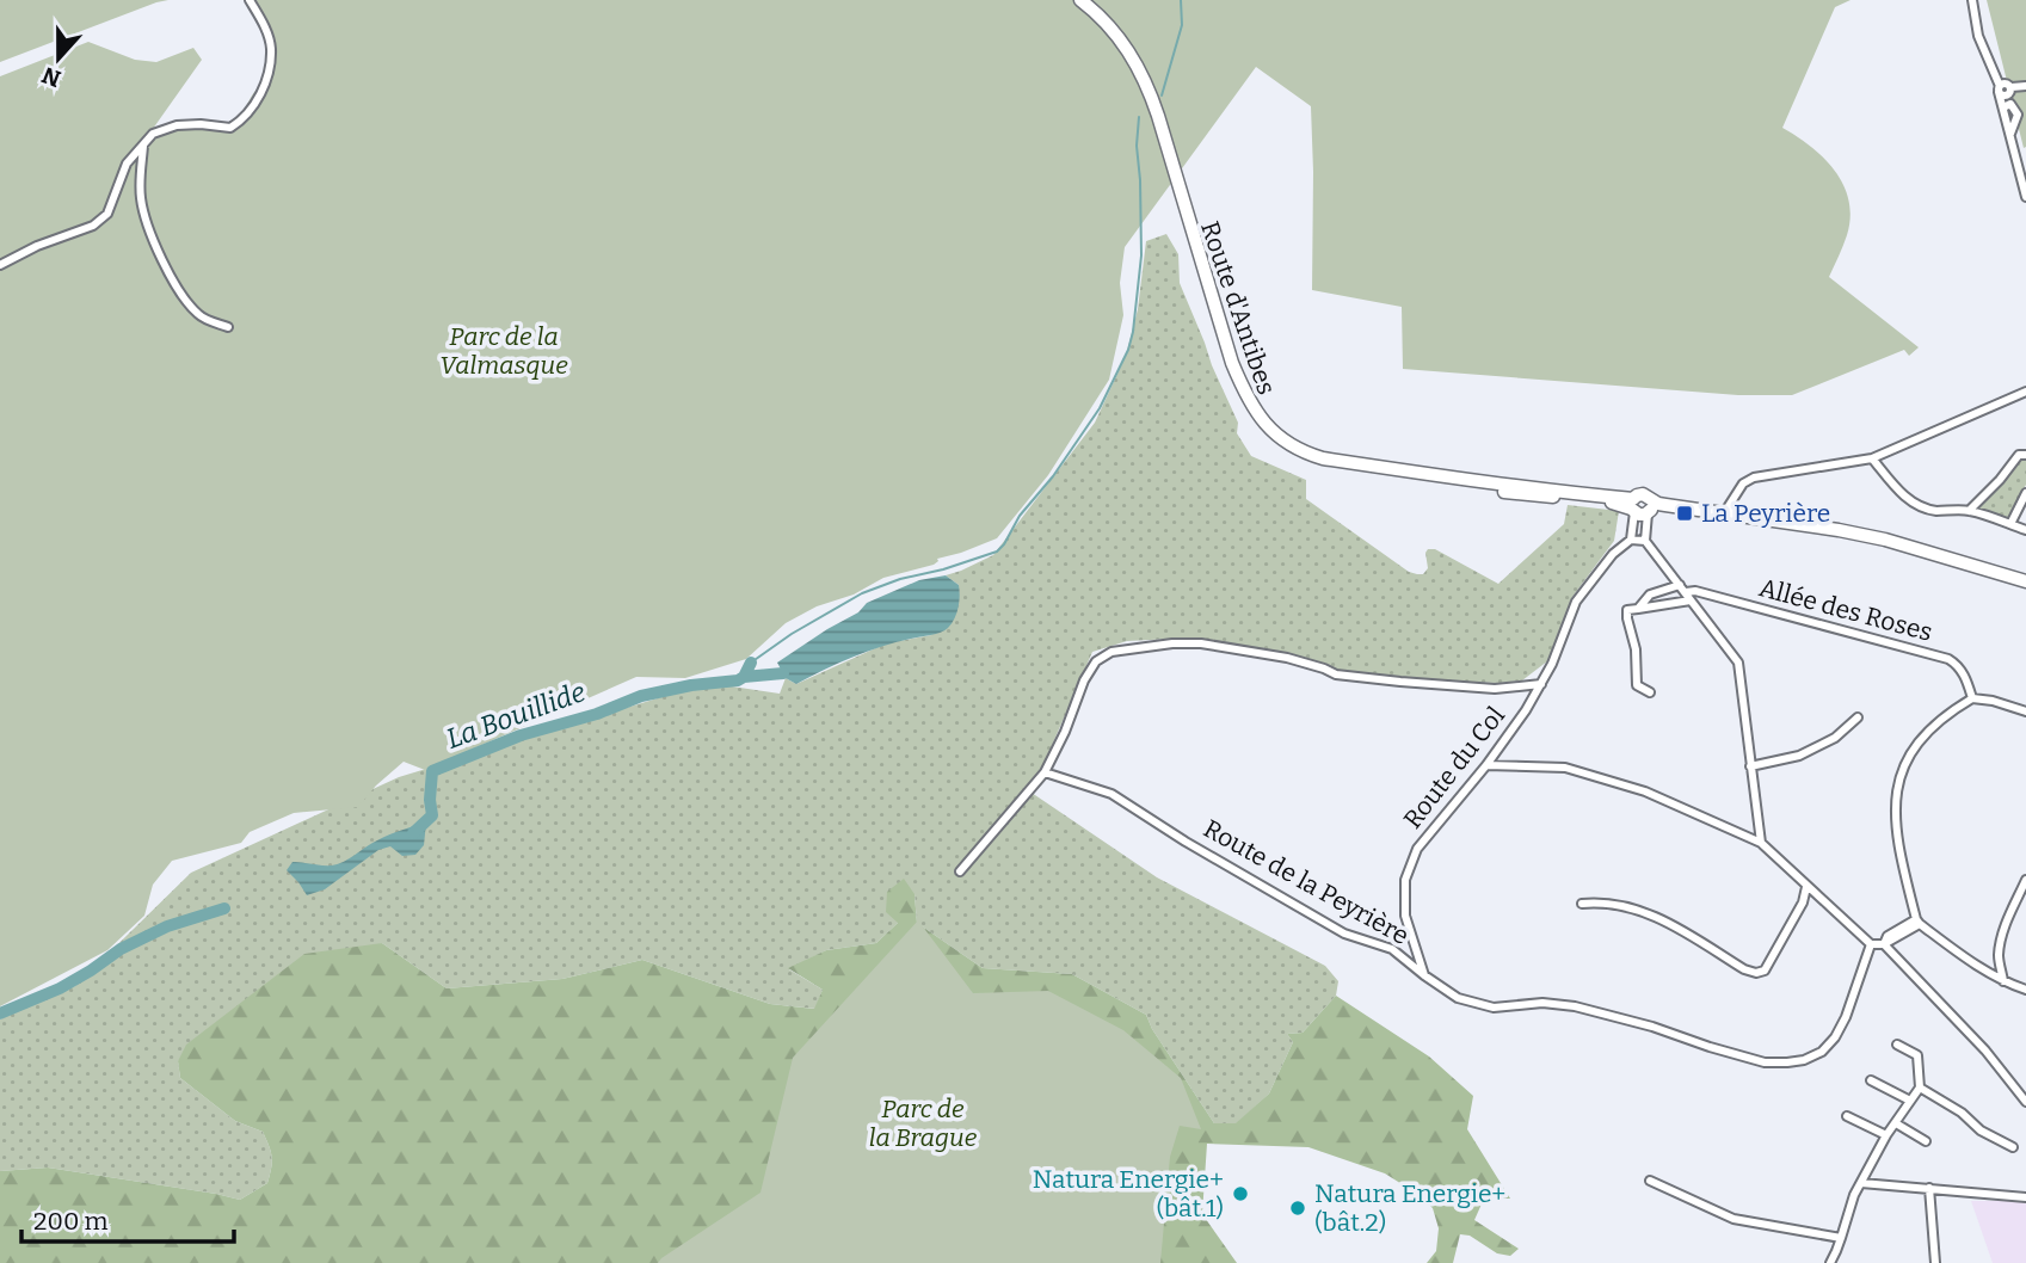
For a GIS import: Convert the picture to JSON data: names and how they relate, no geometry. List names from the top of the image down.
{
  "streets": {
    "main road": ["Route d'Antibes"],
    "street": ["Allée des Roses", "Route du Col", "Route de la Peyrière"]
  },
  "crossings": [
    ["Route du Col", "Route de la Peyrière"]
  ],
  "water": ["La Bouillide"],
  "parks": ["Parc de la Valmasque", "Parc de la Brague"],
  "places": {
    "transit": ["La Peyrière"],
    "other": ["Natura Energie+ (bât.1)", "Natura Energie+ (bât.2)"]
  },
  "scale_bar": "200 m",
  "north": "bottom"
}
